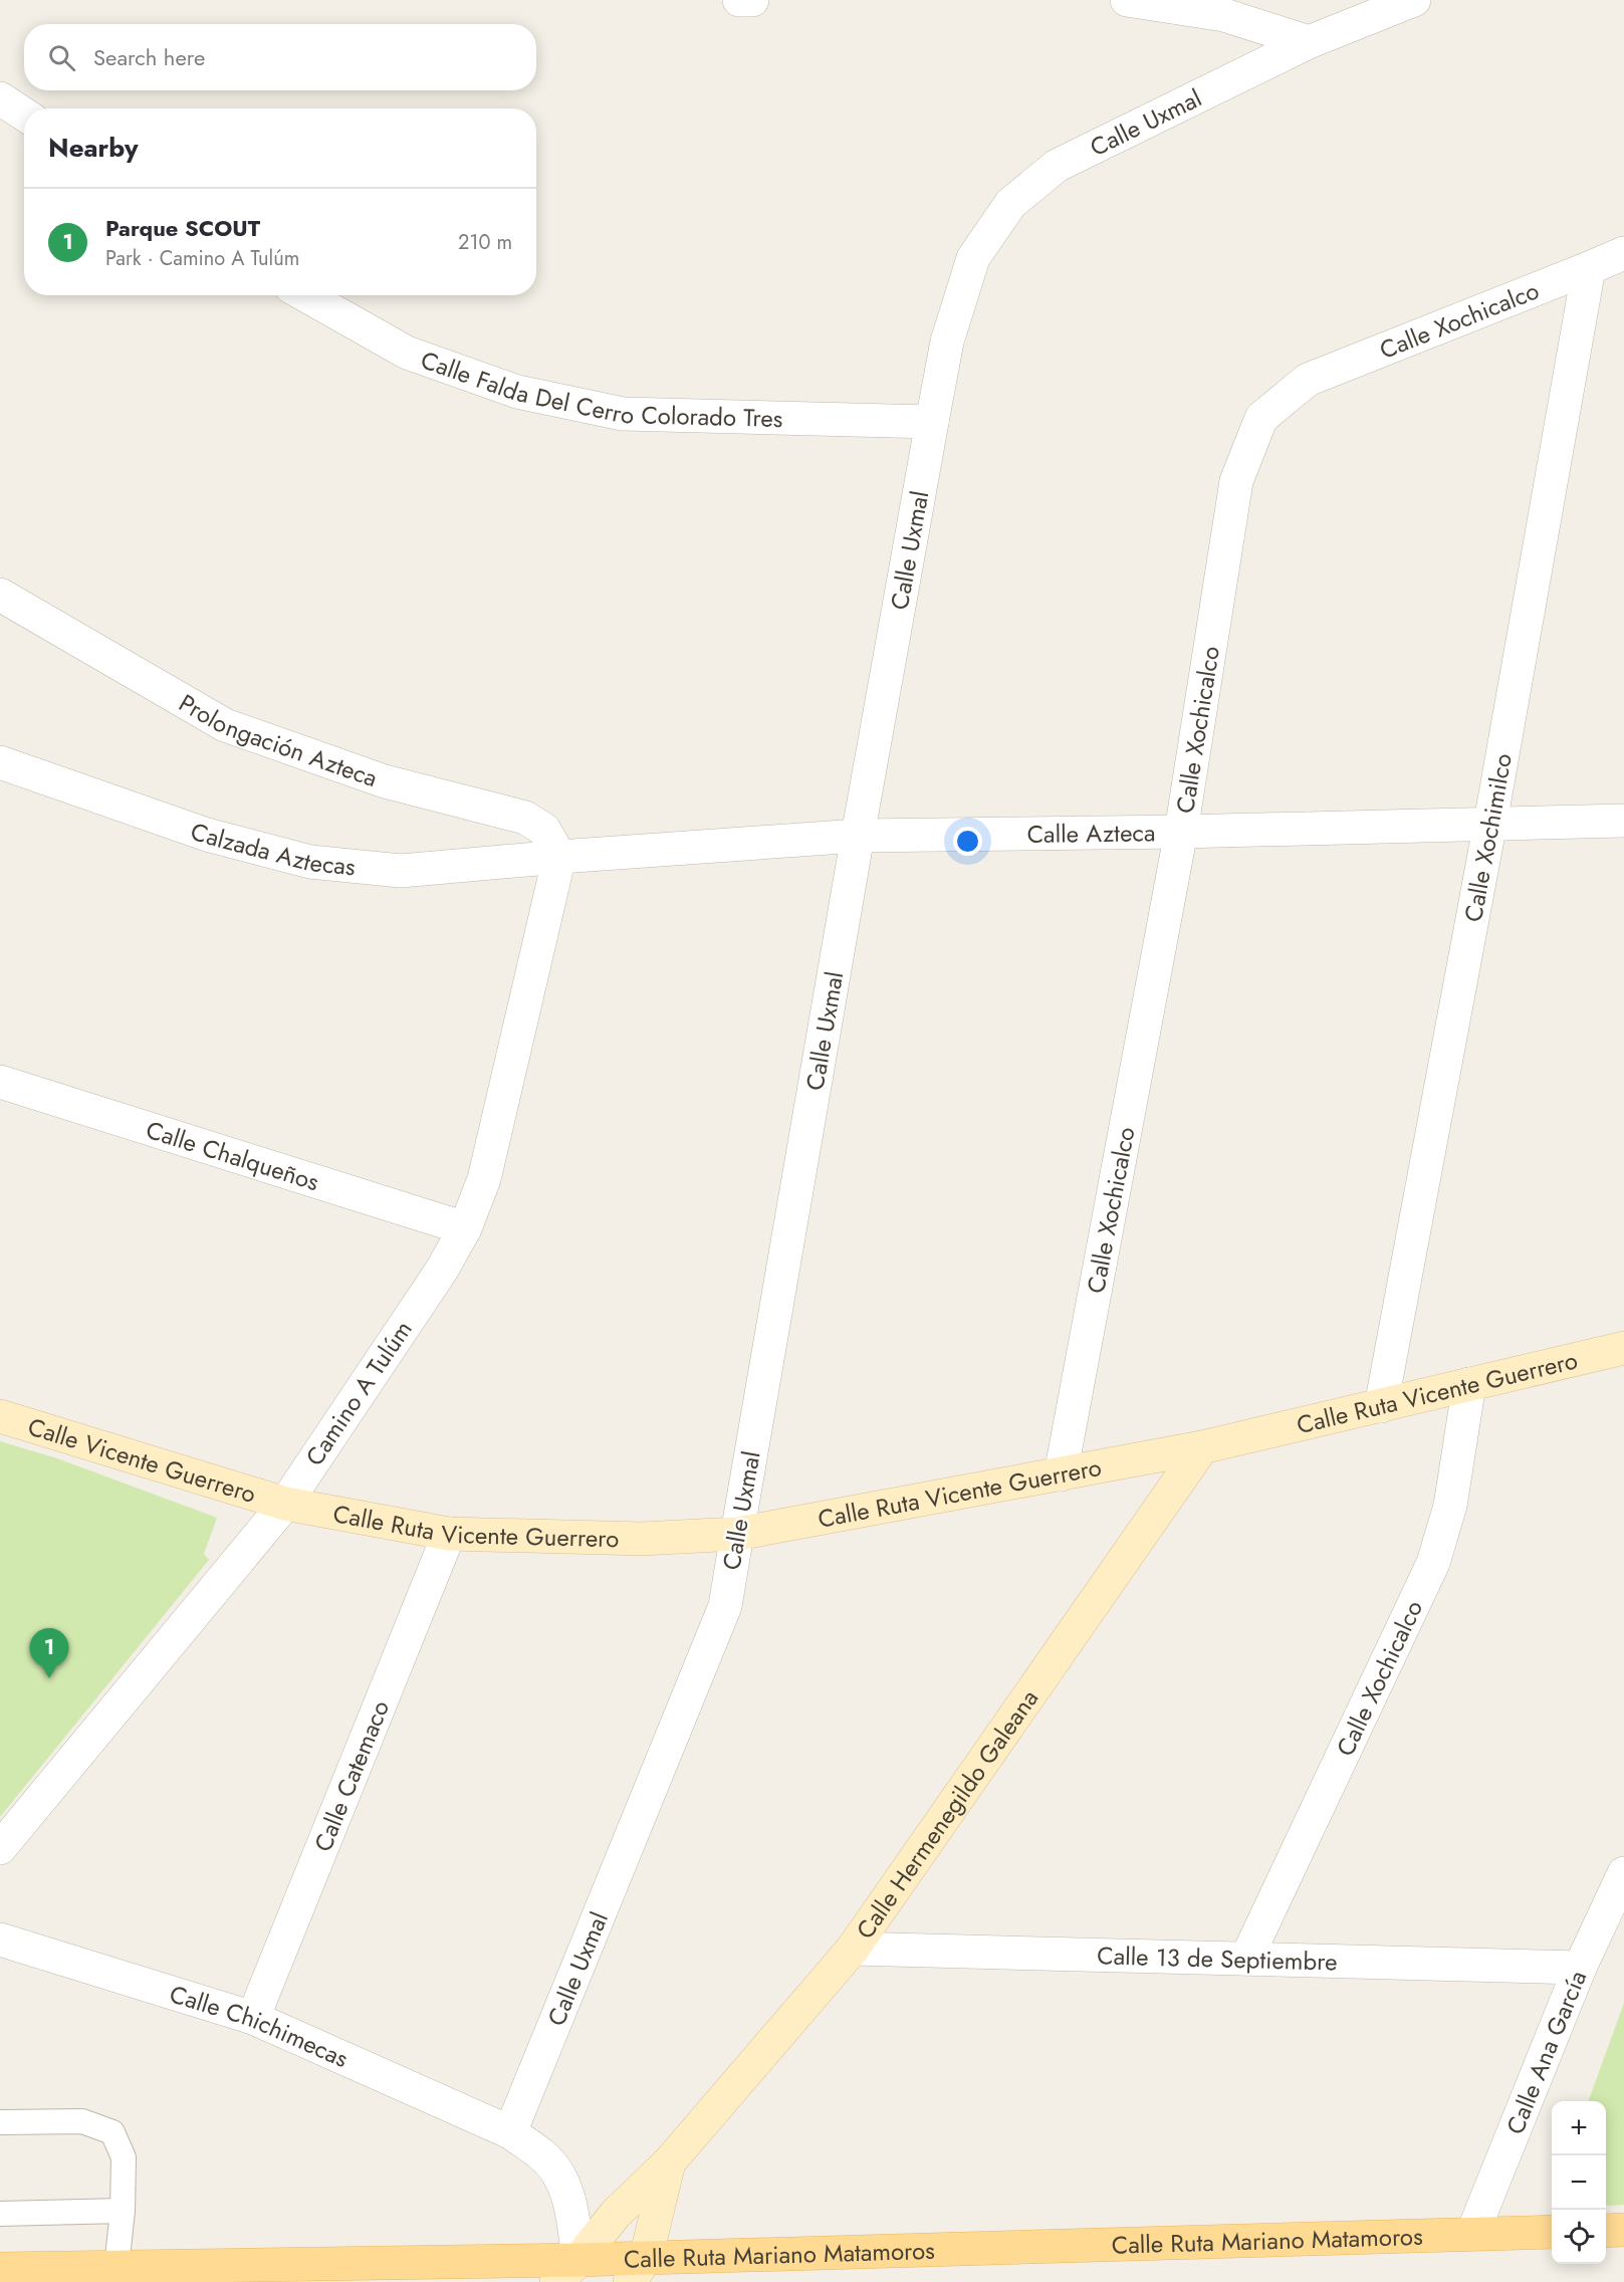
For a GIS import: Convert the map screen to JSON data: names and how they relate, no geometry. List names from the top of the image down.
{
  "streets": {
    "main road": [
      "Calle Ruta Vicente Guerrero",
      "Calle Vicente Guerrero",
      "Calle Hermenegildo Galeana",
      "Calle Ruta Mariano Matamoros"
    ],
    "street": [
      "Calle Uxmal",
      "Calle Xochicalco",
      "Calle Falda Del Cerro Colorado Tres",
      "Prolongación Azteca",
      "Calle Azteca",
      "Calle Xochimilco",
      "Calzada Aztecas",
      "Calle Chalqueños",
      "Camino A Tulúm",
      "Calle Catemaco",
      "Calle 13 de Septiembre",
      "Calle Chichimecas",
      "Calle Ana García"
    ]
  },
  "crossings": [
    ["Calle Uxmal", "Calle Falda Del Cerro Colorado Tres"],
    ["Calle Uxmal", "Calle Azteca"],
    ["Calle Uxmal", "Calle Ruta Vicente Guerrero"],
    ["Calle Uxmal", "Calle Chichimecas"],
    ["Calle Xochicalco", "Calle Azteca"],
    ["Calle Xochicalco", "Calle Xochimilco"],
    ["Calle Xochicalco", "Calle Ruta Vicente Guerrero"],
    ["Calle Xochicalco", "Calle 13 de Septiembre"],
    ["Prolongación Azteca", "Calle Azteca"],
    ["Prolongación Azteca", "Calzada Aztecas"],
    ["Prolongación Azteca", "Camino A Tulúm"],
    ["Calle Azteca", "Calle Xochimilco"],
    ["Calle Azteca", "Calzada Aztecas"],
    ["Calle Azteca", "Camino A Tulúm"],
    ["Calle Xochimilco", "Calle Ruta Vicente Guerrero"],
    ["Calzada Aztecas", "Camino A Tulúm"],
    ["Calle Chalqueños", "Camino A Tulúm"],
    ["Calle Ruta Vicente Guerrero", "Camino A Tulúm"],
    ["Calle Ruta Vicente Guerrero", "Calle Vicente Guerrero"],
    ["Calle Ruta Vicente Guerrero", "Calle Catemaco"],
    ["Calle Ruta Vicente Guerrero", "Calle Hermenegildo Galeana"],
    ["Camino A Tulúm", "Calle Vicente Guerrero"],
    ["Calle Catemaco", "Calle Chichimecas"],
    ["Calle Hermenegildo Galeana", "Calle 13 de Septiembre"],
    ["Calle Hermenegildo Galeana", "Calle Ruta Mariano Matamoros"],
    ["Calle 13 de Septiembre", "Calle Ana García"],
    ["Calle Ana García", "Calle Ruta Mariano Matamoros"]
  ],
  "page": {
    "search": "Search here",
    "heading": "Nearby",
    "list": [
      {
        "mark": "1",
        "name": "Parque SCOUT",
        "note": "Park · Camino A Tulúm",
        "value": "210 m"
      }
    ],
    "pins": "1",
    "map_buttons": ["+", "−"]
  }
}
